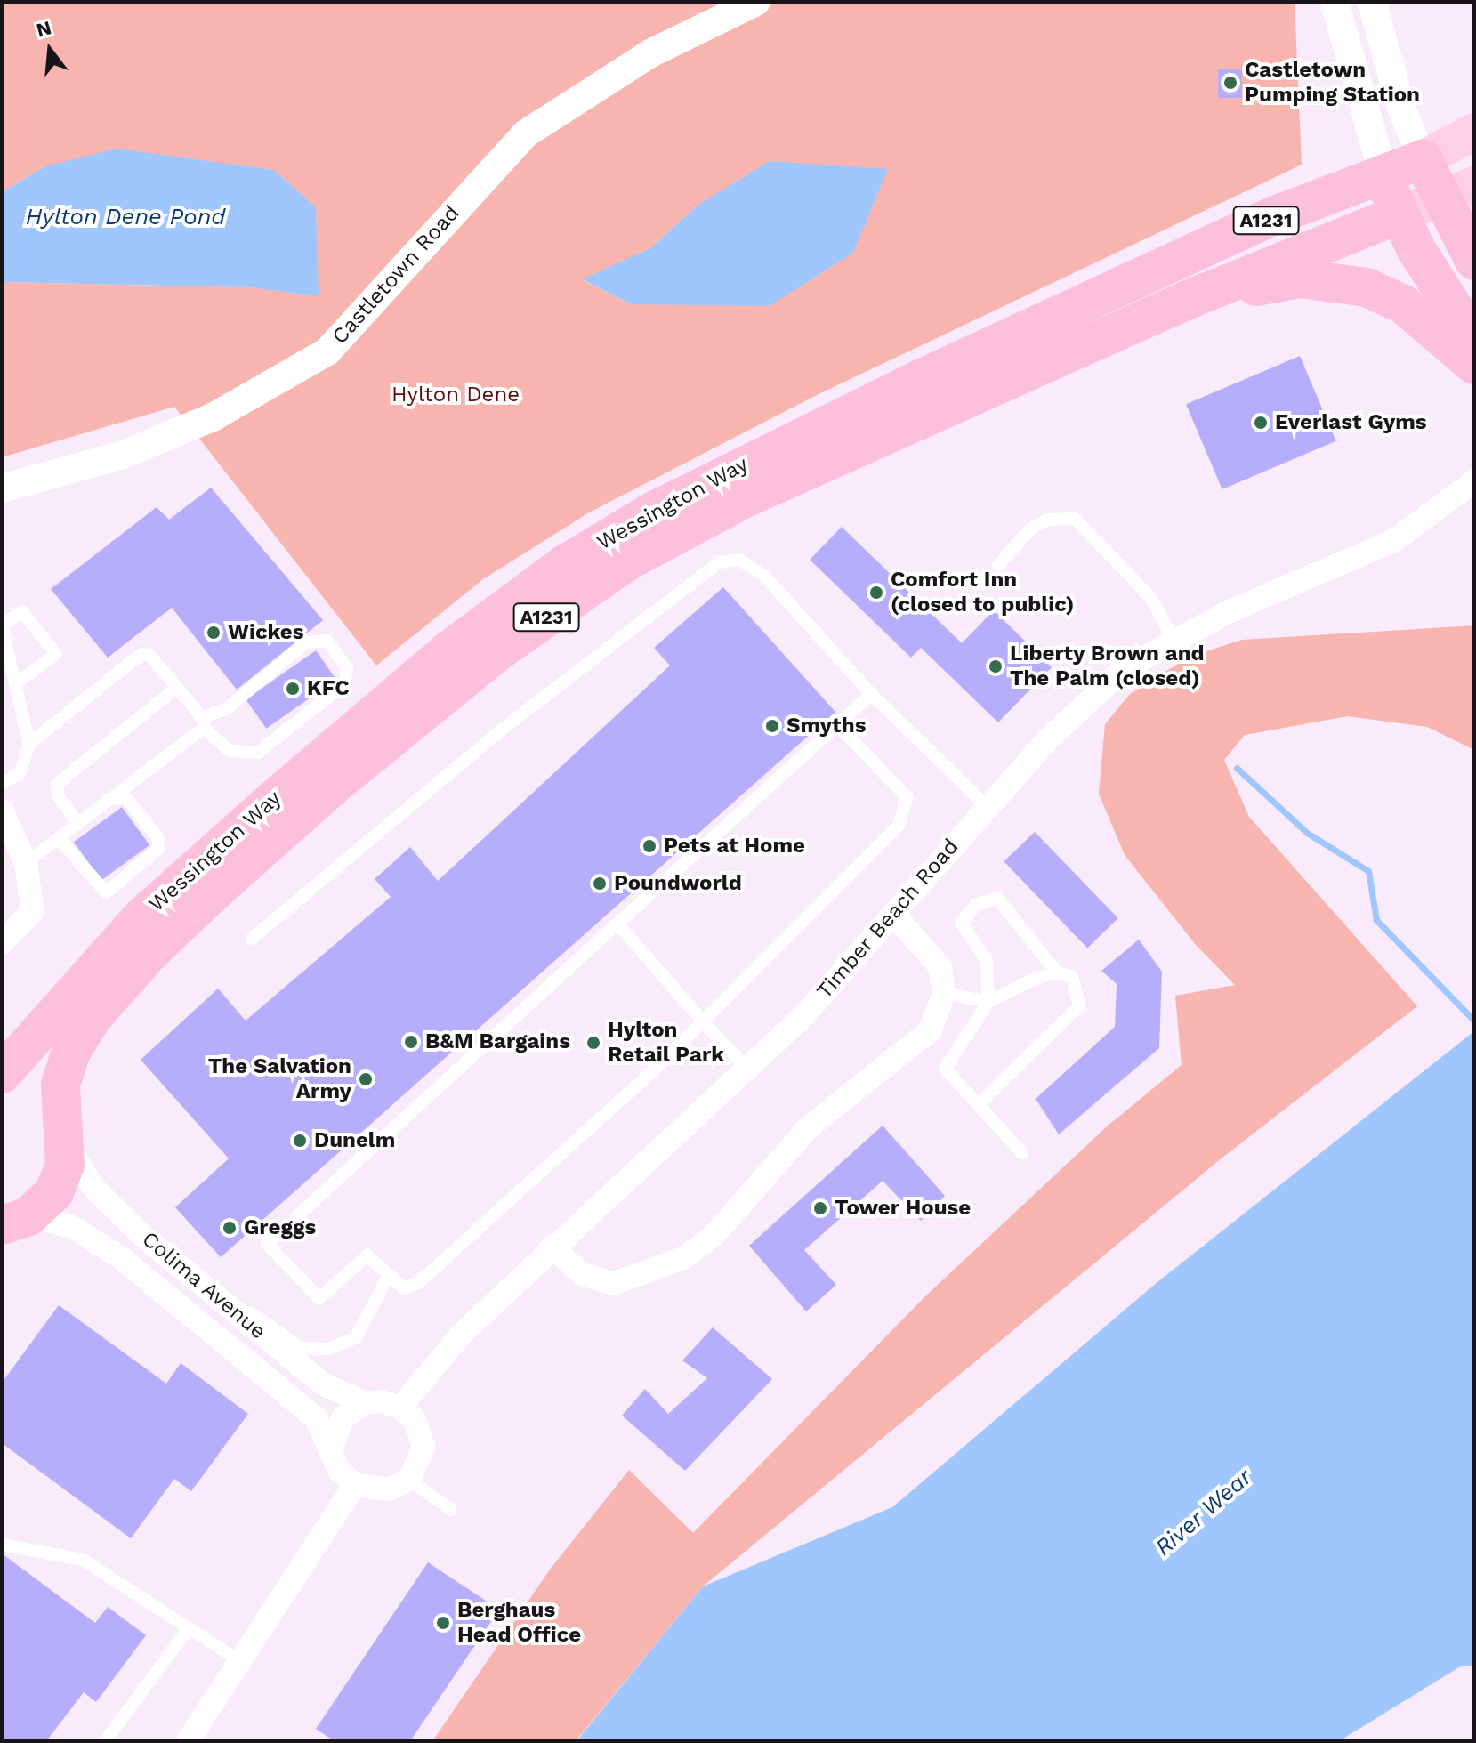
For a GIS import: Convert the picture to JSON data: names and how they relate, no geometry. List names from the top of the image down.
{
  "streets": {
    "highway": ["A1231", "Wessington Way"],
    "street": ["Castletown Road", "Timber Beach Road", "Colima Avenue"]
  },
  "crossings": [
    ["Wessington Way", "Colima Avenue"],
    ["Timber Beach Road", "Colima Avenue"]
  ],
  "water": ["Hylton Dene Pond", "River Wear"],
  "parks": ["Hylton Dene"],
  "places": [
    "Castletown Pumping Station",
    "Everlast Gyms",
    "Comfort Inn (closed to public)",
    "Wickes",
    "Liberty Brown and The Palm (closed)",
    "KFC",
    "Smyths",
    "Pets at Home",
    "Poundworld",
    "B&M Bargains",
    "Hylton Retail Park",
    "The Salvation Army",
    "Dunelm",
    "Tower House",
    "Greggs",
    "Berghaus Head Office"
  ],
  "north": "top"
}
